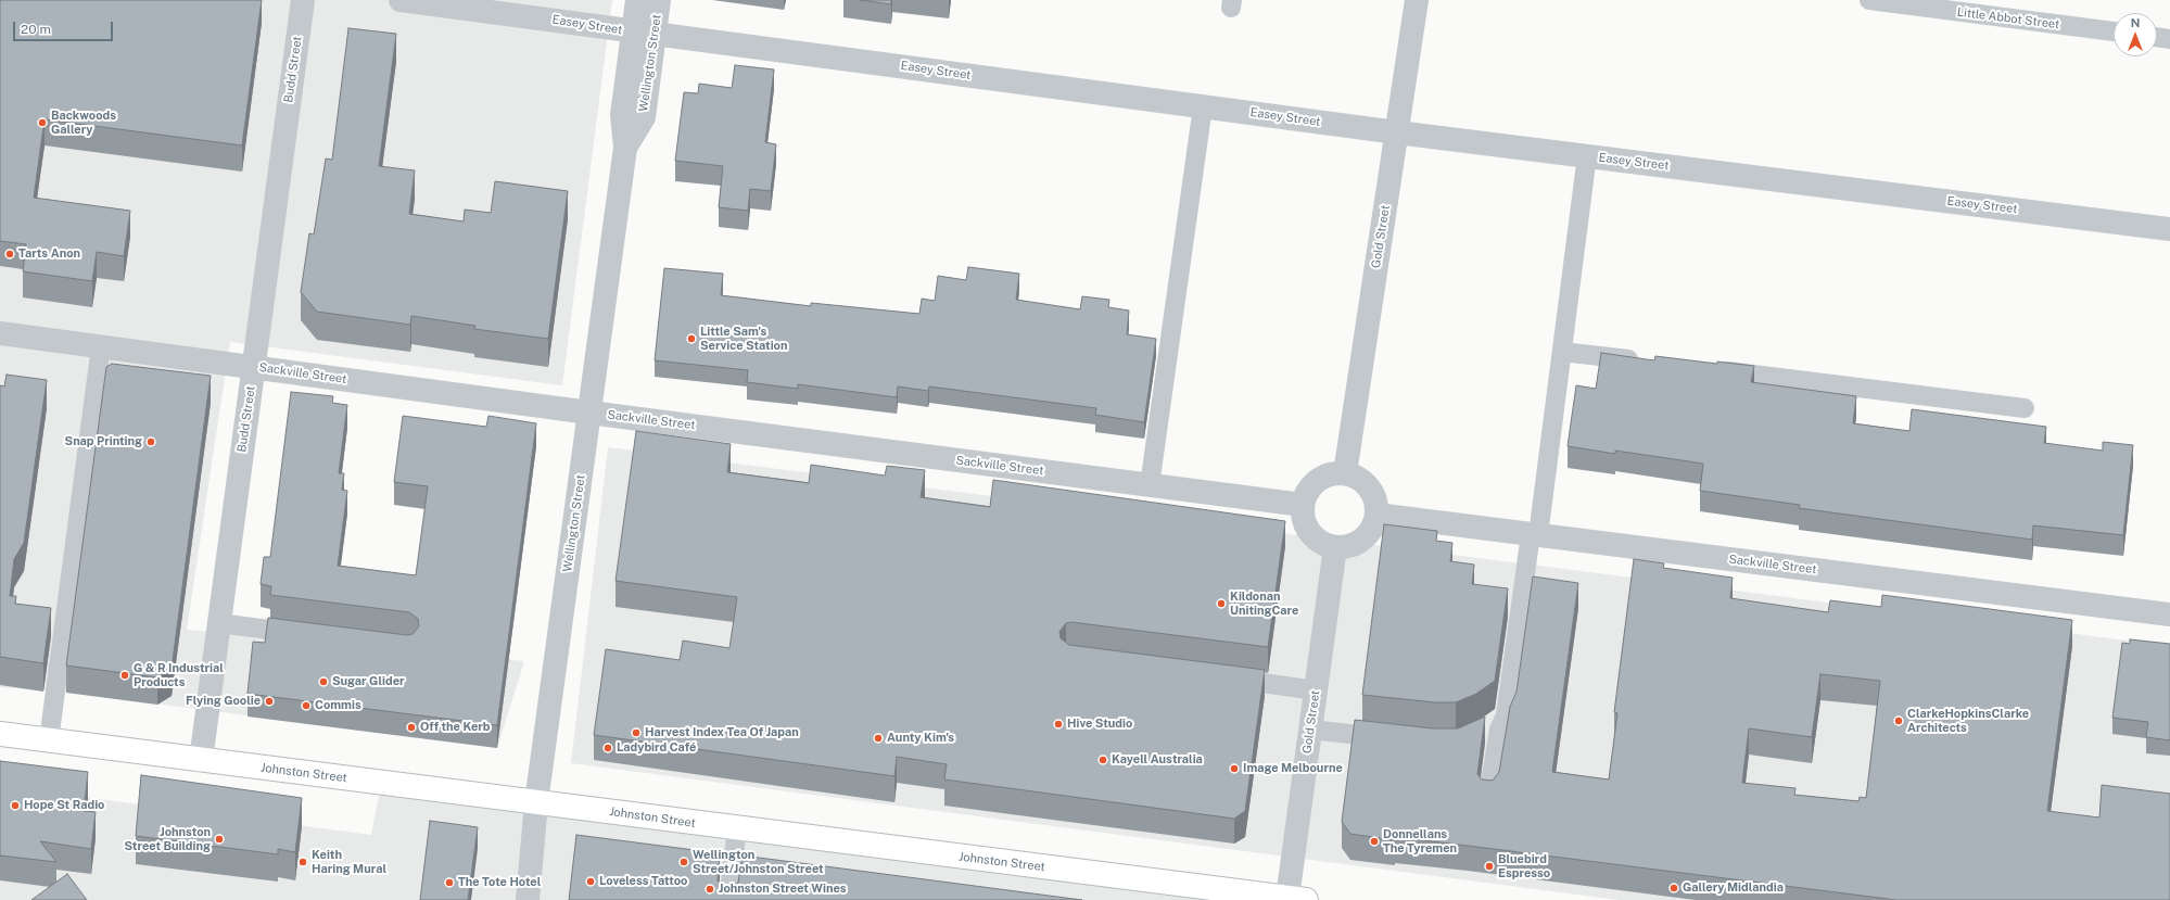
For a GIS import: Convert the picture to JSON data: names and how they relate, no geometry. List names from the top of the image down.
{
  "streets": {
    "main road": ["Johnston Street"],
    "street": [
      "Easey Street",
      "Wellington Street",
      "Budd Street",
      "Gold Street",
      "Sackville Street"
    ],
    "lane": ["Little Abbot Street"]
  },
  "crossings": [
    ["Easey Street", "Wellington Street"],
    ["Easey Street", "Gold Street"],
    ["Wellington Street", "Sackville Street"],
    ["Wellington Street", "Johnston Street"],
    ["Budd Street", "Sackville Street"],
    ["Budd Street", "Johnston Street"],
    ["Gold Street", "Sackville Street"],
    ["Gold Street", "Johnston Street"]
  ],
  "places": [
    "Backwoods Gallery",
    "Tarts Anon",
    "Little Sam's Service Station",
    "Snap Printing",
    "Kildonan UnitingCare",
    "G & R Industrial Products",
    "Sugar Glider",
    "Flying Goolie",
    "Commis",
    "ClarkeHopkinsClarke Architects",
    "Hive Studio",
    "Off the Kerb",
    "Harvest Index Tea Of Japan",
    "Aunty Kim's",
    "Ladybird Café",
    "Kayell Australia",
    "Image Melbourne",
    "Hope St Radio",
    "Johnston Street Building",
    "Donnellans The Tyremen",
    "Keith Haring Mural",
    "Wellington Street/Johnston Street",
    "Bluebird Espresso",
    "Loveless Tattoo",
    "The Tote Hotel",
    "Gallery Midlandia",
    "Johnston Street Wines"
  ],
  "scale_bar": "20 m",
  "north": "top"
}
